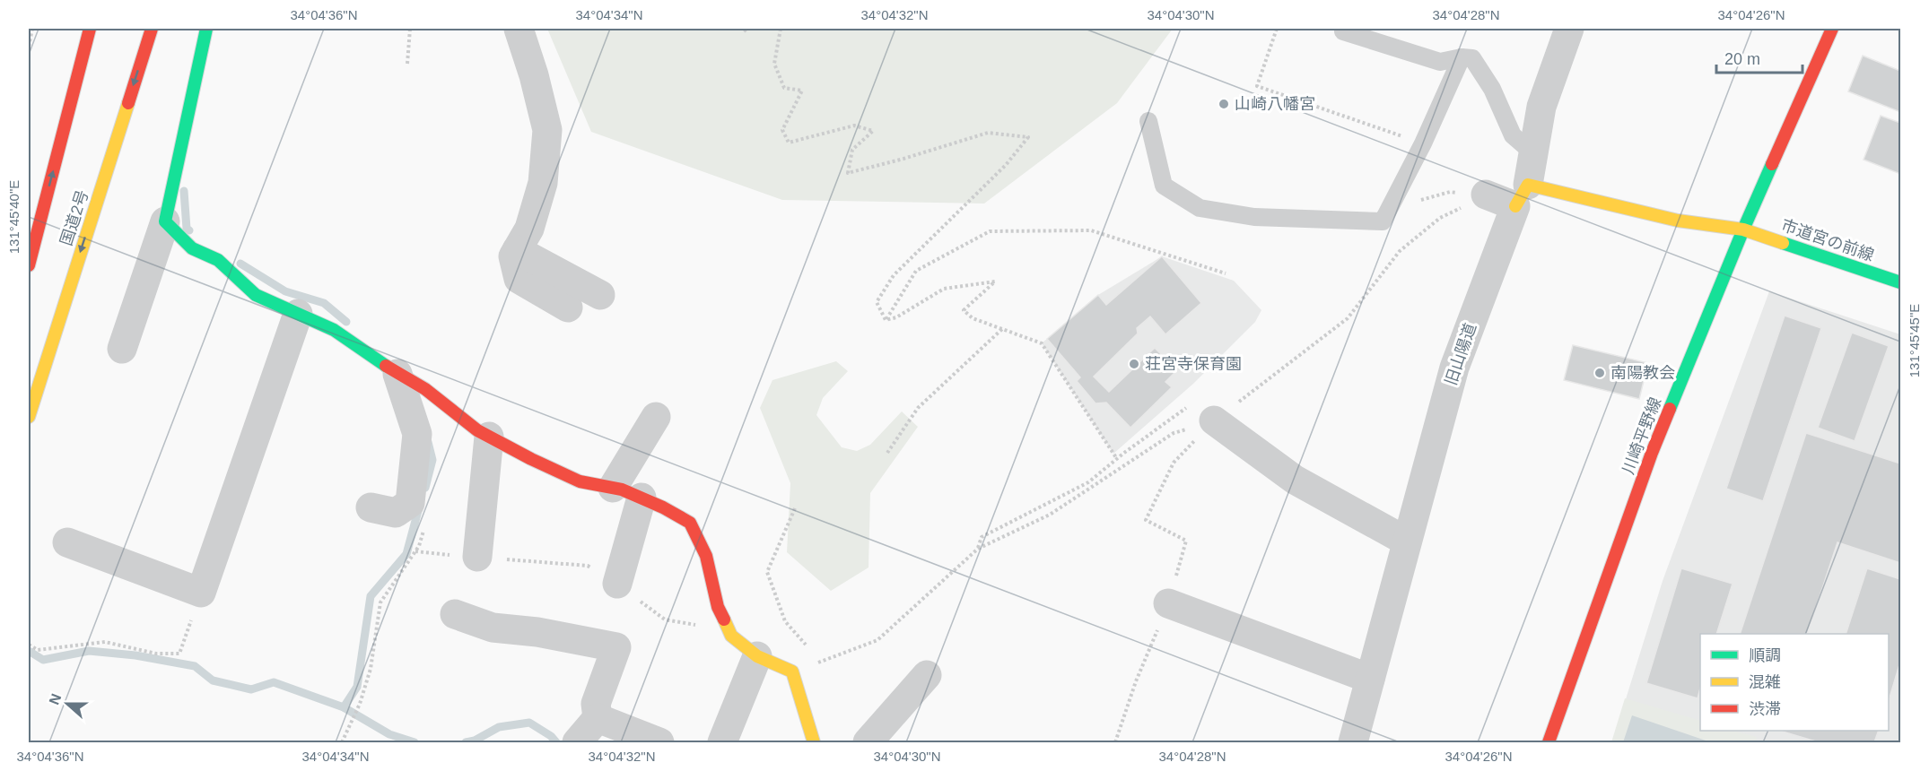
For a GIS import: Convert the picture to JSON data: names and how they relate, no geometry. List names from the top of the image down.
{
  "streets": {
    "main road": ["国道2号", "市道宮の前線", "川崎平野線"],
    "street": ["旧山陽道"]
  },
  "crossings": [
    ["市道宮の前線", "川崎平野線"]
  ],
  "places": ["山崎八幡宮", "荘宮寺保育園", "南陽教会"],
  "legend": ["順調", "混雑", "渋滞"],
  "scale_bar": "20 m",
  "north": "left",
  "coordinates": [
    "34°04'36\"N",
    "34°04'34\"N",
    "34°04'32\"N",
    "34°04'30\"N",
    "34°04'28\"N",
    "34°04'26\"N",
    "131°45'40\"E",
    "131°45'45\"E"
  ]
}
